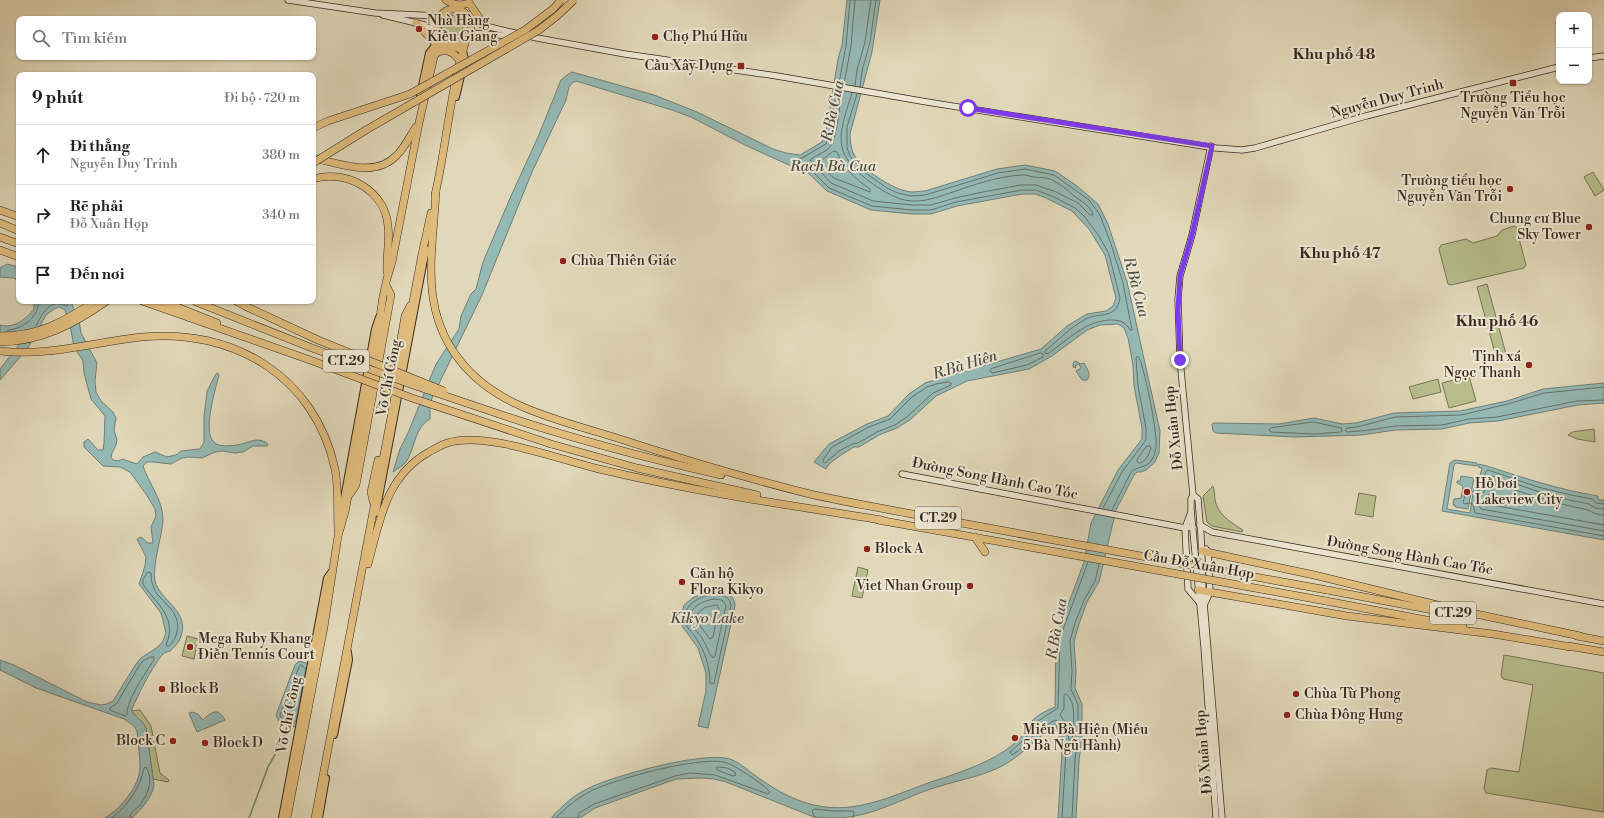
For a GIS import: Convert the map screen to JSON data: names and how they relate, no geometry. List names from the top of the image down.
{
  "streets": {
    "highway": ["CT.29", "Võ Chí Công", "Cầu Đỗ Xuân Hợp"],
    "main road": ["Nguyễn Duy Trinh", "Đỗ Xuân Hợp", "Đường Song Hành Cao Tốc"]
  },
  "crossings": [
    ["Nguyễn Duy Trinh", "Đỗ Xuân Hợp"],
    ["CT.29", "Cầu Đỗ Xuân Hợp"],
    ["Đỗ Xuân Hợp", "Đường Song Hành Cao Tốc"]
  ],
  "districts": ["Khu phố 48", "Khu phố 47", "Khu phố 46"],
  "water": [
    "R.Bà Cua",
    "Rạch Bà Cua",
    "R.Bà Hiên",
    "Kikyo Lake"
  ],
  "places": {
    "other": [
      "Nhà Hàng Kiều Giang",
      "Chợ Phú Hữu",
      "Trường tiểu học Nguyễn Văn Trỗi",
      "Chung cư Blue Sky Tower",
      "Chùa Thiên Giác",
      "Tịnh xá Ngọc Thanh",
      "Hồ bơi Lakeview City",
      "Block A",
      "Căn hộ Flora Kikyo",
      "Viet Nhan Group",
      "Mega Ruby Khang Điền Tennis Court",
      "Block B",
      "Chùa Từ Phong",
      "Chùa Đông Hưng",
      "Miếu Bà Hiện (Miếu 5 Bà Ngũ Hành)",
      "Block C",
      "Block D"
    ],
    "transit": ["Cầu Xây Dựng", "Trường Tiểu học Nguyễn Văn Trỗi"]
  },
  "page": {
    "map_buttons": ["+", "−"],
    "search": "Tìm kiếm",
    "heading": ["9 phút", "Đi bộ · 720 m"],
    "list": [
      ["Đi thẳng", "Nguyễn Duy Trinh", "380 m"],
      ["Rẽ phải", "Đỗ Xuân Hợp", "340 m"],
      "Đến nơi"
    ]
  }
}
